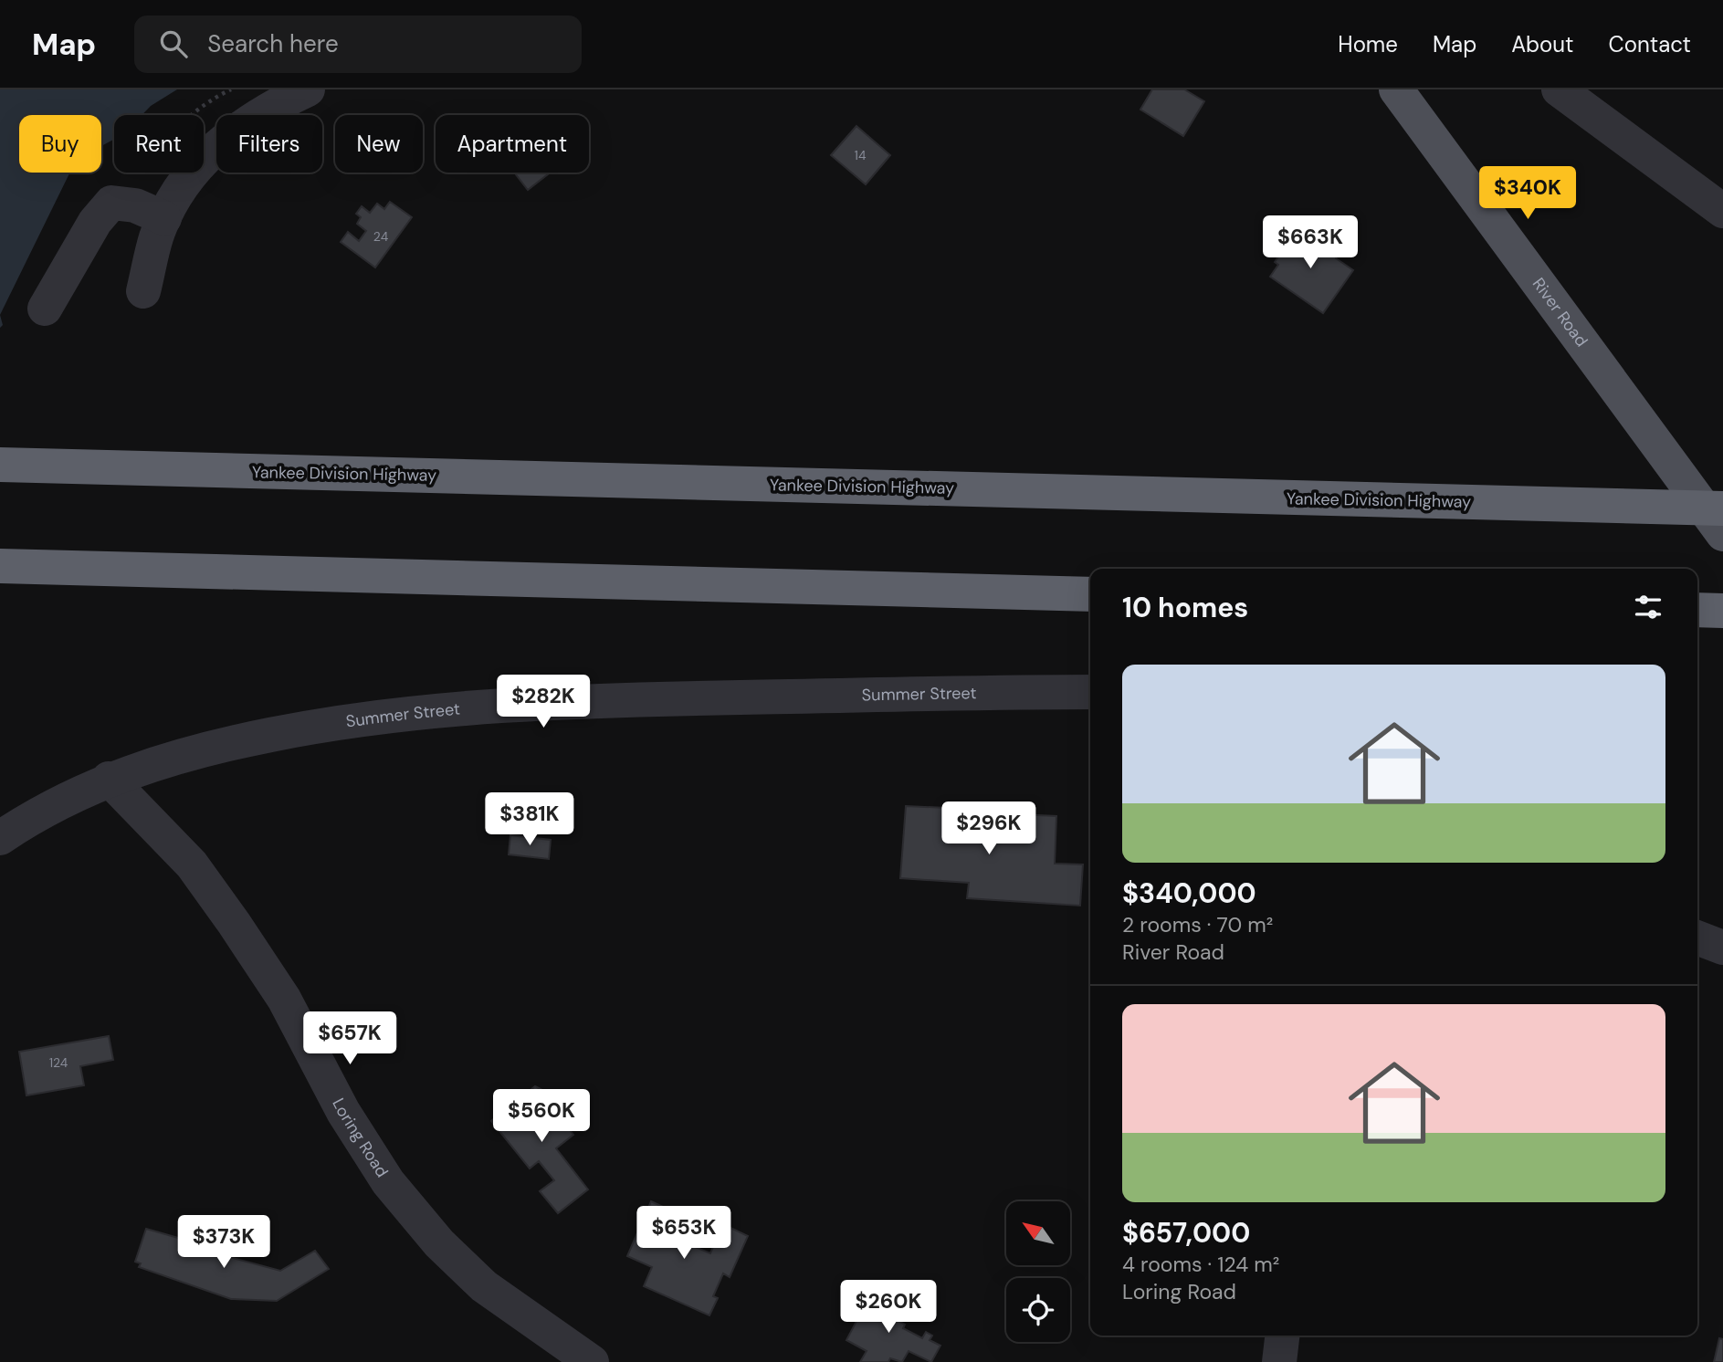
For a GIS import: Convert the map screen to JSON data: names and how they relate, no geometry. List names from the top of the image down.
{
  "streets": {
    "highway": ["Yankee Division Highway"],
    "main road": ["River Road"],
    "street": ["Summer Street", "Loring Road"]
  },
  "crossings": [
    ["Summer Street", "Loring Road"]
  ],
  "house_numbers": ["14", "24", "124"],
  "north": "top left",
  "page": {
    "header": "Map",
    "search": "Search here",
    "nav": [
      "Home",
      "Map",
      "About",
      "Contact"
    ],
    "chip": [
      "Buy",
      "Rent",
      "Filters",
      "New",
      "Apartment"
    ],
    "price": [
      "$340K",
      "$663K",
      "$282K",
      "$381K",
      "$296K",
      "$657K",
      "$560K",
      "$653K",
      "$373K",
      "$260K"
    ],
    "heading": "10 homes",
    "list": [
      {
        "name": "$340,000",
        "note": "2 rooms · 70 m² · River Road"
      },
      {
        "name": "$657,000",
        "note": "4 rooms · 124 m² · Loring Road"
      }
    ]
  }
}
